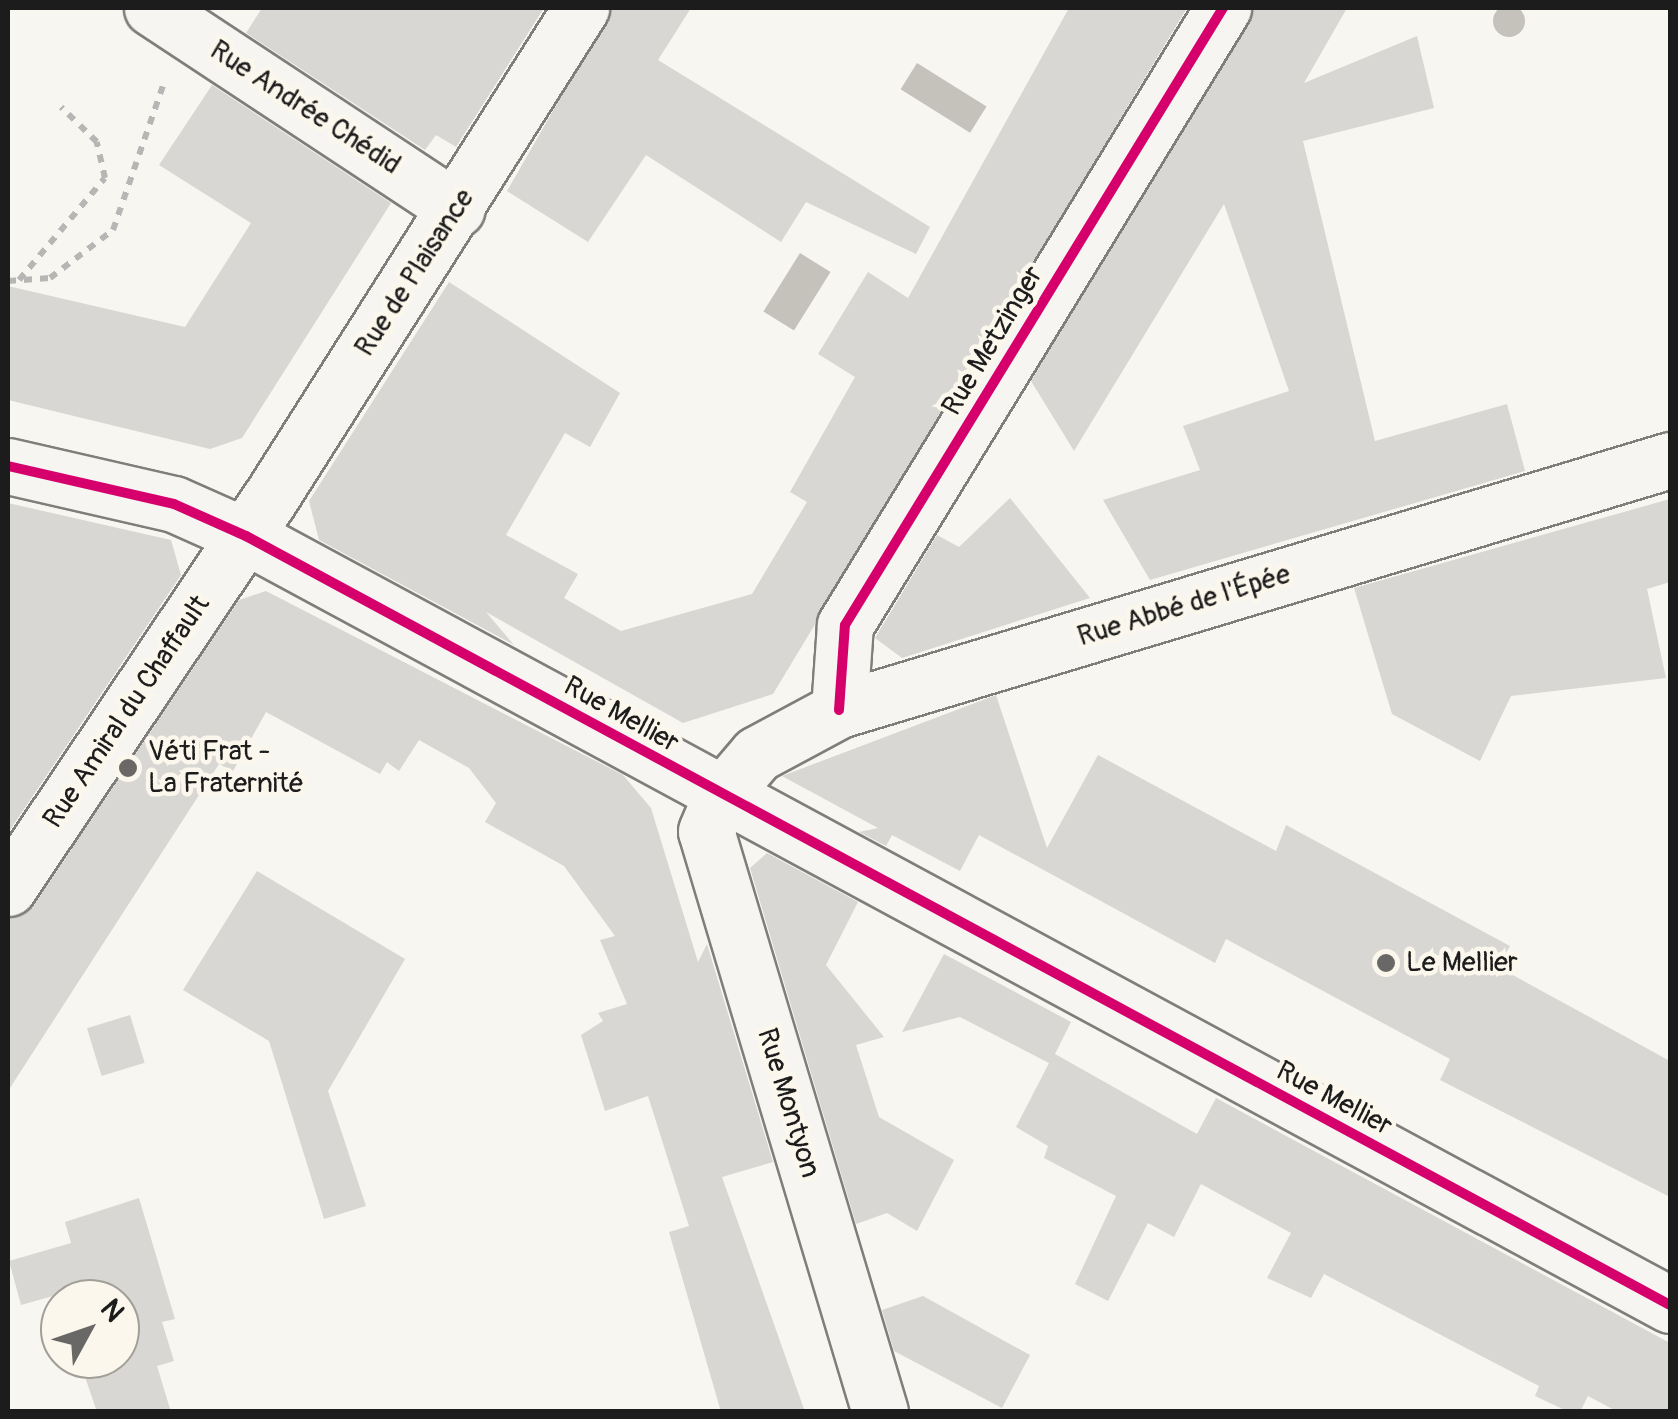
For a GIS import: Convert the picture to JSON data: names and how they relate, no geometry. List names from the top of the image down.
{
  "streets": {
    "street": [
      "Rue Andrée Chédid",
      "Rue de Plaisance",
      "Rue Metzinger",
      "Rue Abbé de l'Épée",
      "Rue Amiral du Chaffault",
      "Rue Mellier",
      "Rue Montyon"
    ]
  },
  "crossings": [
    ["Rue Andrée Chédid", "Rue de Plaisance"],
    ["Rue de Plaisance", "Rue Amiral du Chaffault"],
    ["Rue de Plaisance", "Rue Mellier"],
    ["Rue Metzinger", "Rue Abbé de l'Épée"],
    ["Rue Abbé de l'Épée", "Rue Mellier"],
    ["Rue Abbé de l'Épée", "Rue Montyon"],
    ["Rue Amiral du Chaffault", "Rue Mellier"],
    ["Rue Mellier", "Rue Montyon"]
  ],
  "places": ["Véti Frat - La Fraternité", "Le Mellier"],
  "north": "top right"
}
